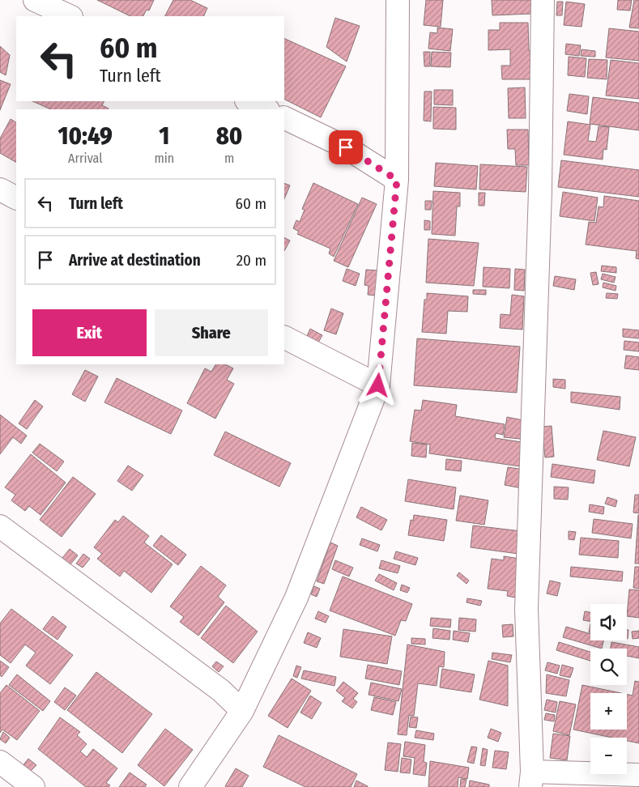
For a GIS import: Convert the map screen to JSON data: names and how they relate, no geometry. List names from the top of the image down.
{
  "page": {
    "turn": ["60 m", "Turn left"],
    "eta": [
      "10:49",
      "Arrival",
      "1",
      "min",
      "80",
      "m"
    ],
    "list": [
      {
        "name": "Turn left",
        "value": "60 m"
      },
      {
        "name": "Arrive at destination",
        "value": "20 m"
      }
    ],
    "buttons": ["Exit", "Share"],
    "map_buttons": ["+", "−"]
  }
}
